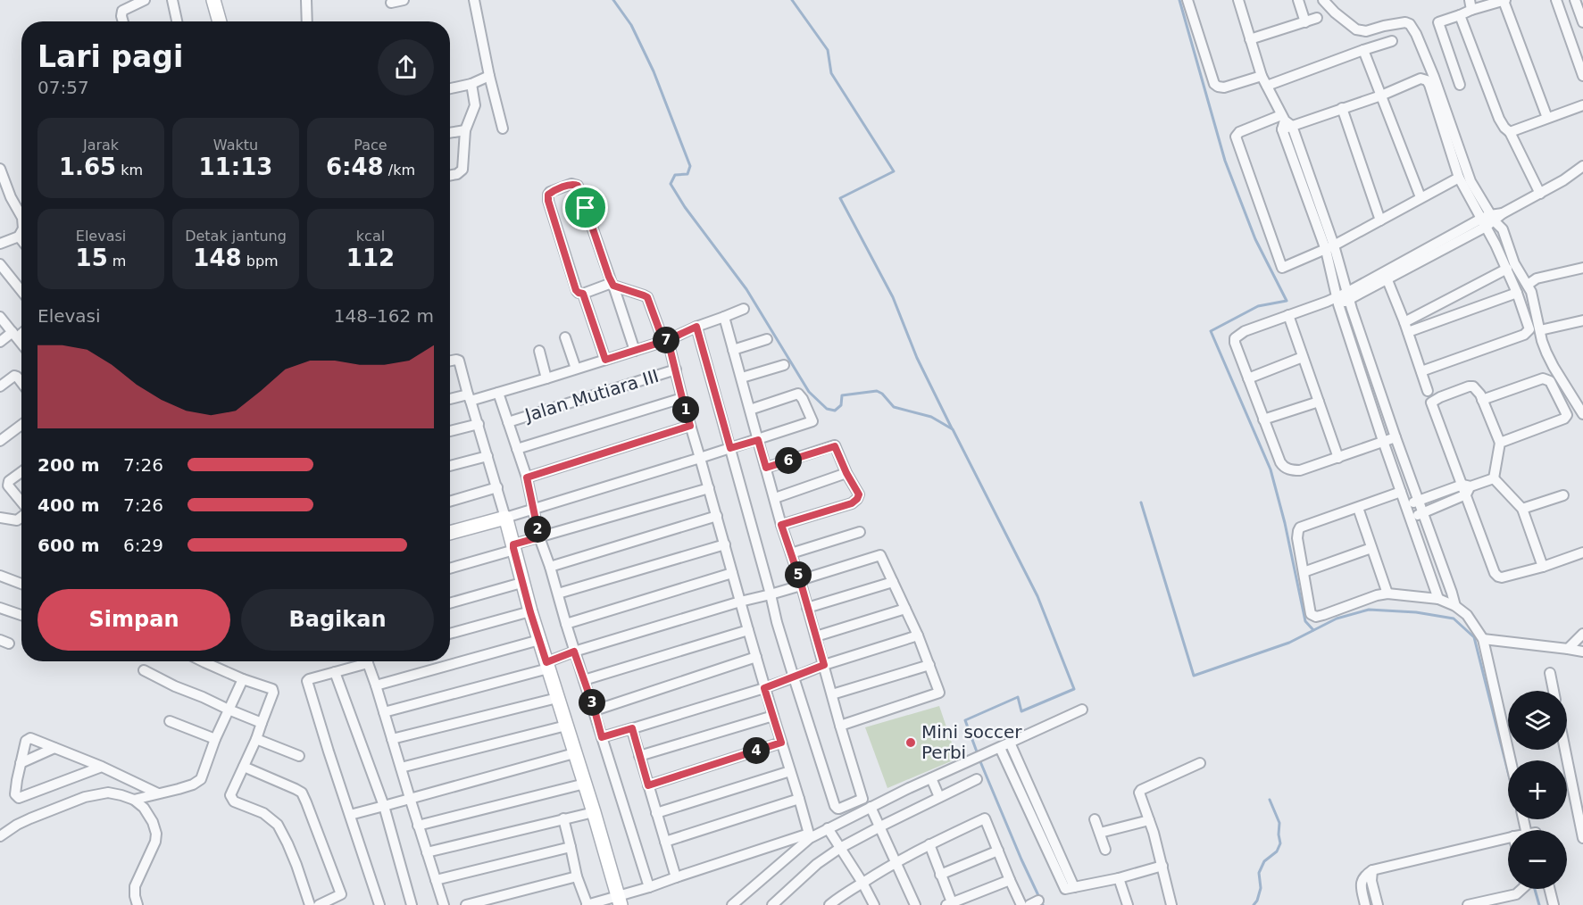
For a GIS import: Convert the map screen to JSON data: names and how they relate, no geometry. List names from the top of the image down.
{
  "streets": {
    "street": ["Jalan Mutiara III"]
  },
  "places": ["Mini soccer Perbi"],
  "page": {
    "heading": ["Lari pagi", "07:57"],
    "stats": [
      ["Jarak", "1.65 km"],
      ["Waktu", "11:13"],
      ["Pace", "6:48 /km"],
      ["Elevasi", "15 m"],
      ["Detak jantung", "148 bpm"],
      ["kcal", "112"]
    ],
    "chart": ["Elevasi", "148–162 m"],
    "pins": [
      "7",
      "1",
      "6",
      "2",
      "5",
      "3",
      "4"
    ],
    "list": [
      {
        "name": "200 m",
        "note": "7:26"
      },
      {
        "name": "400 m",
        "note": "7:26"
      },
      {
        "name": "600 m",
        "note": "6:29"
      }
    ],
    "buttons": ["Simpan", "Bagikan"],
    "map_buttons": ["+", "−"]
  }
}
